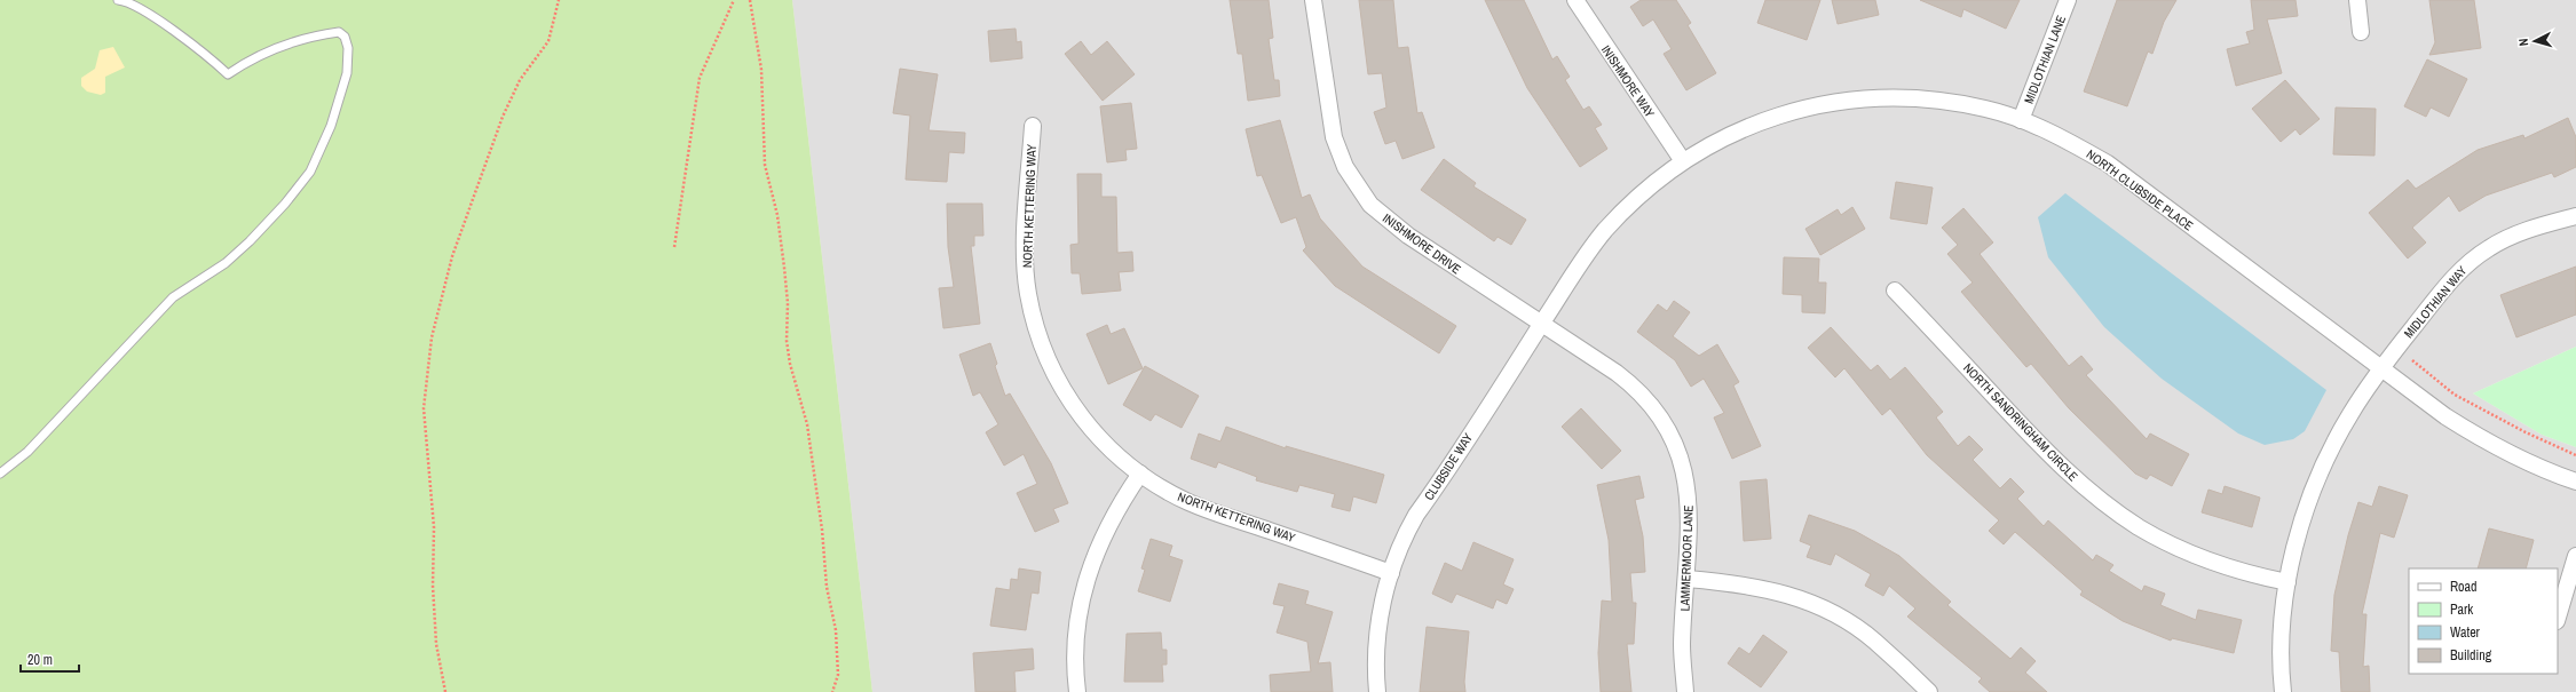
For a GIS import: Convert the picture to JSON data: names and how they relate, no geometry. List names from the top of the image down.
{
  "streets": {
    "street": [
      "MIDLOTHIAN LANE",
      "INISHMORE WAY",
      "NORTH CLUBSIDE PLACE",
      "NORTH KETTERING WAY",
      "INISHMORE DRIVE",
      "MIDLOTHIAN WAY",
      "NORTH SANDRINGHAM CIRCLE",
      "CLUBSIDE WAY",
      "LAMMERMOOR LANE"
    ]
  },
  "crossings": [
    ["MIDLOTHIAN LANE", "NORTH CLUBSIDE PLACE"],
    ["INISHMORE WAY", "NORTH CLUBSIDE PLACE"],
    ["NORTH CLUBSIDE PLACE", "MIDLOTHIAN WAY"],
    ["NORTH CLUBSIDE PLACE", "CLUBSIDE WAY"],
    ["NORTH KETTERING WAY", "CLUBSIDE WAY"],
    ["INISHMORE DRIVE", "CLUBSIDE WAY"],
    ["INISHMORE DRIVE", "LAMMERMOOR LANE"],
    ["MIDLOTHIAN WAY", "NORTH SANDRINGHAM CIRCLE"],
    ["CLUBSIDE WAY", "LAMMERMOOR LANE"]
  ],
  "legend": [
    "Road",
    "Park",
    "Water",
    "Building"
  ],
  "scale_bar": "20 m",
  "north": "left"
}
